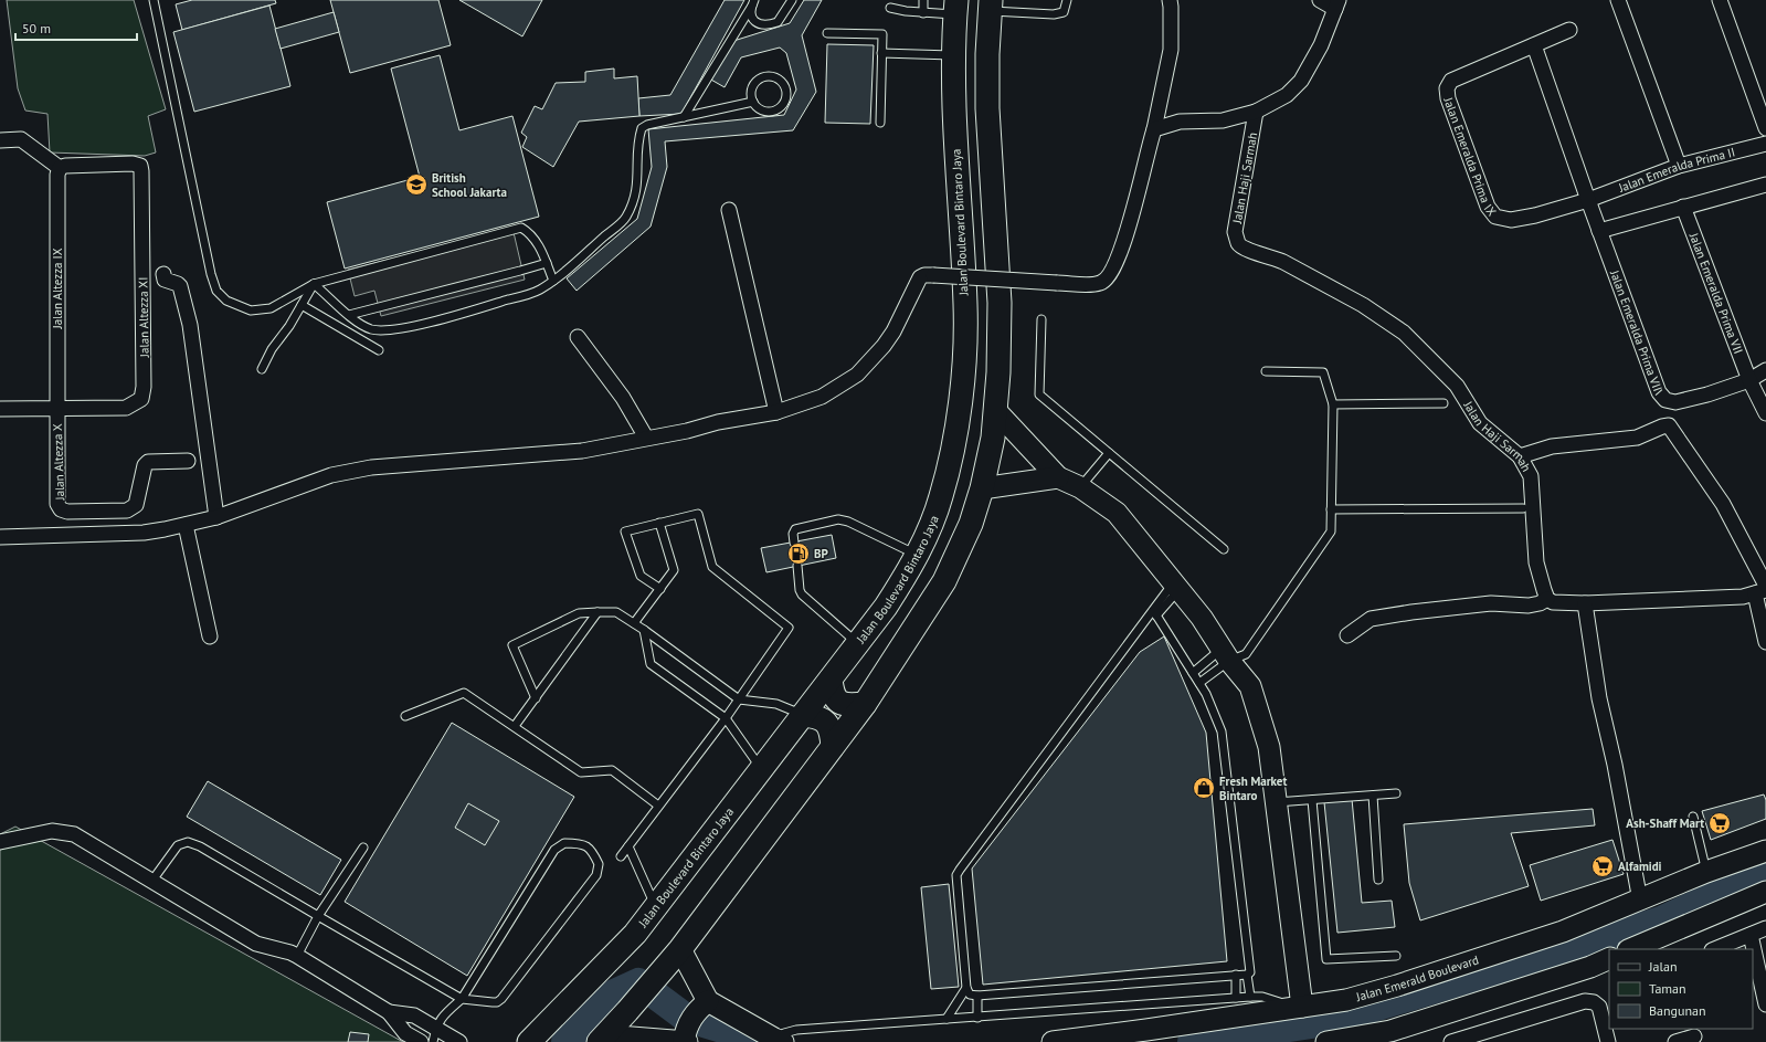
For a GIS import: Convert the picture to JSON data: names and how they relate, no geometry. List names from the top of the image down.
{
  "streets": {
    "main road": ["Jalan Boulevard Bintaro Jaya", "Jalan Emerald Boulevard"],
    "street": [
      "Jalan Emeralda Prima IX",
      "Jalan Emeralda Prima II",
      "Jalan Haji Sarmah",
      "Jalan Altezza IX",
      "Jalan Emeralda Prima VII",
      "Jalan Altezza XI",
      "Jalan Emeralda Prima VIII",
      "Jalan Altezza X"
    ]
  },
  "crossings": [
    ["Jalan Emeralda Prima IX", "Jalan Emeralda Prima II"],
    ["Jalan Emeralda Prima IX", "Jalan Emeralda Prima VIII"],
    ["Jalan Emeralda Prima II", "Jalan Emeralda Prima VIII"],
    ["Jalan Altezza IX", "Jalan Altezza XI"],
    ["Jalan Altezza IX", "Jalan Altezza X"],
    ["Jalan Emeralda Prima VII", "Jalan Emeralda Prima VIII"],
    ["Jalan Altezza XI", "Jalan Altezza X"]
  ],
  "places": {
    "school or university": ["British School Jakarta"],
    "fuel station": ["BP"],
    "shop": ["Fresh Market Bintaro"],
    "supermarket": ["Ash-Shaff Mart", "Alfamidi"]
  },
  "legend": ["Jalan", "Taman", "Bangunan"],
  "scale_bar": "50 m"
}
